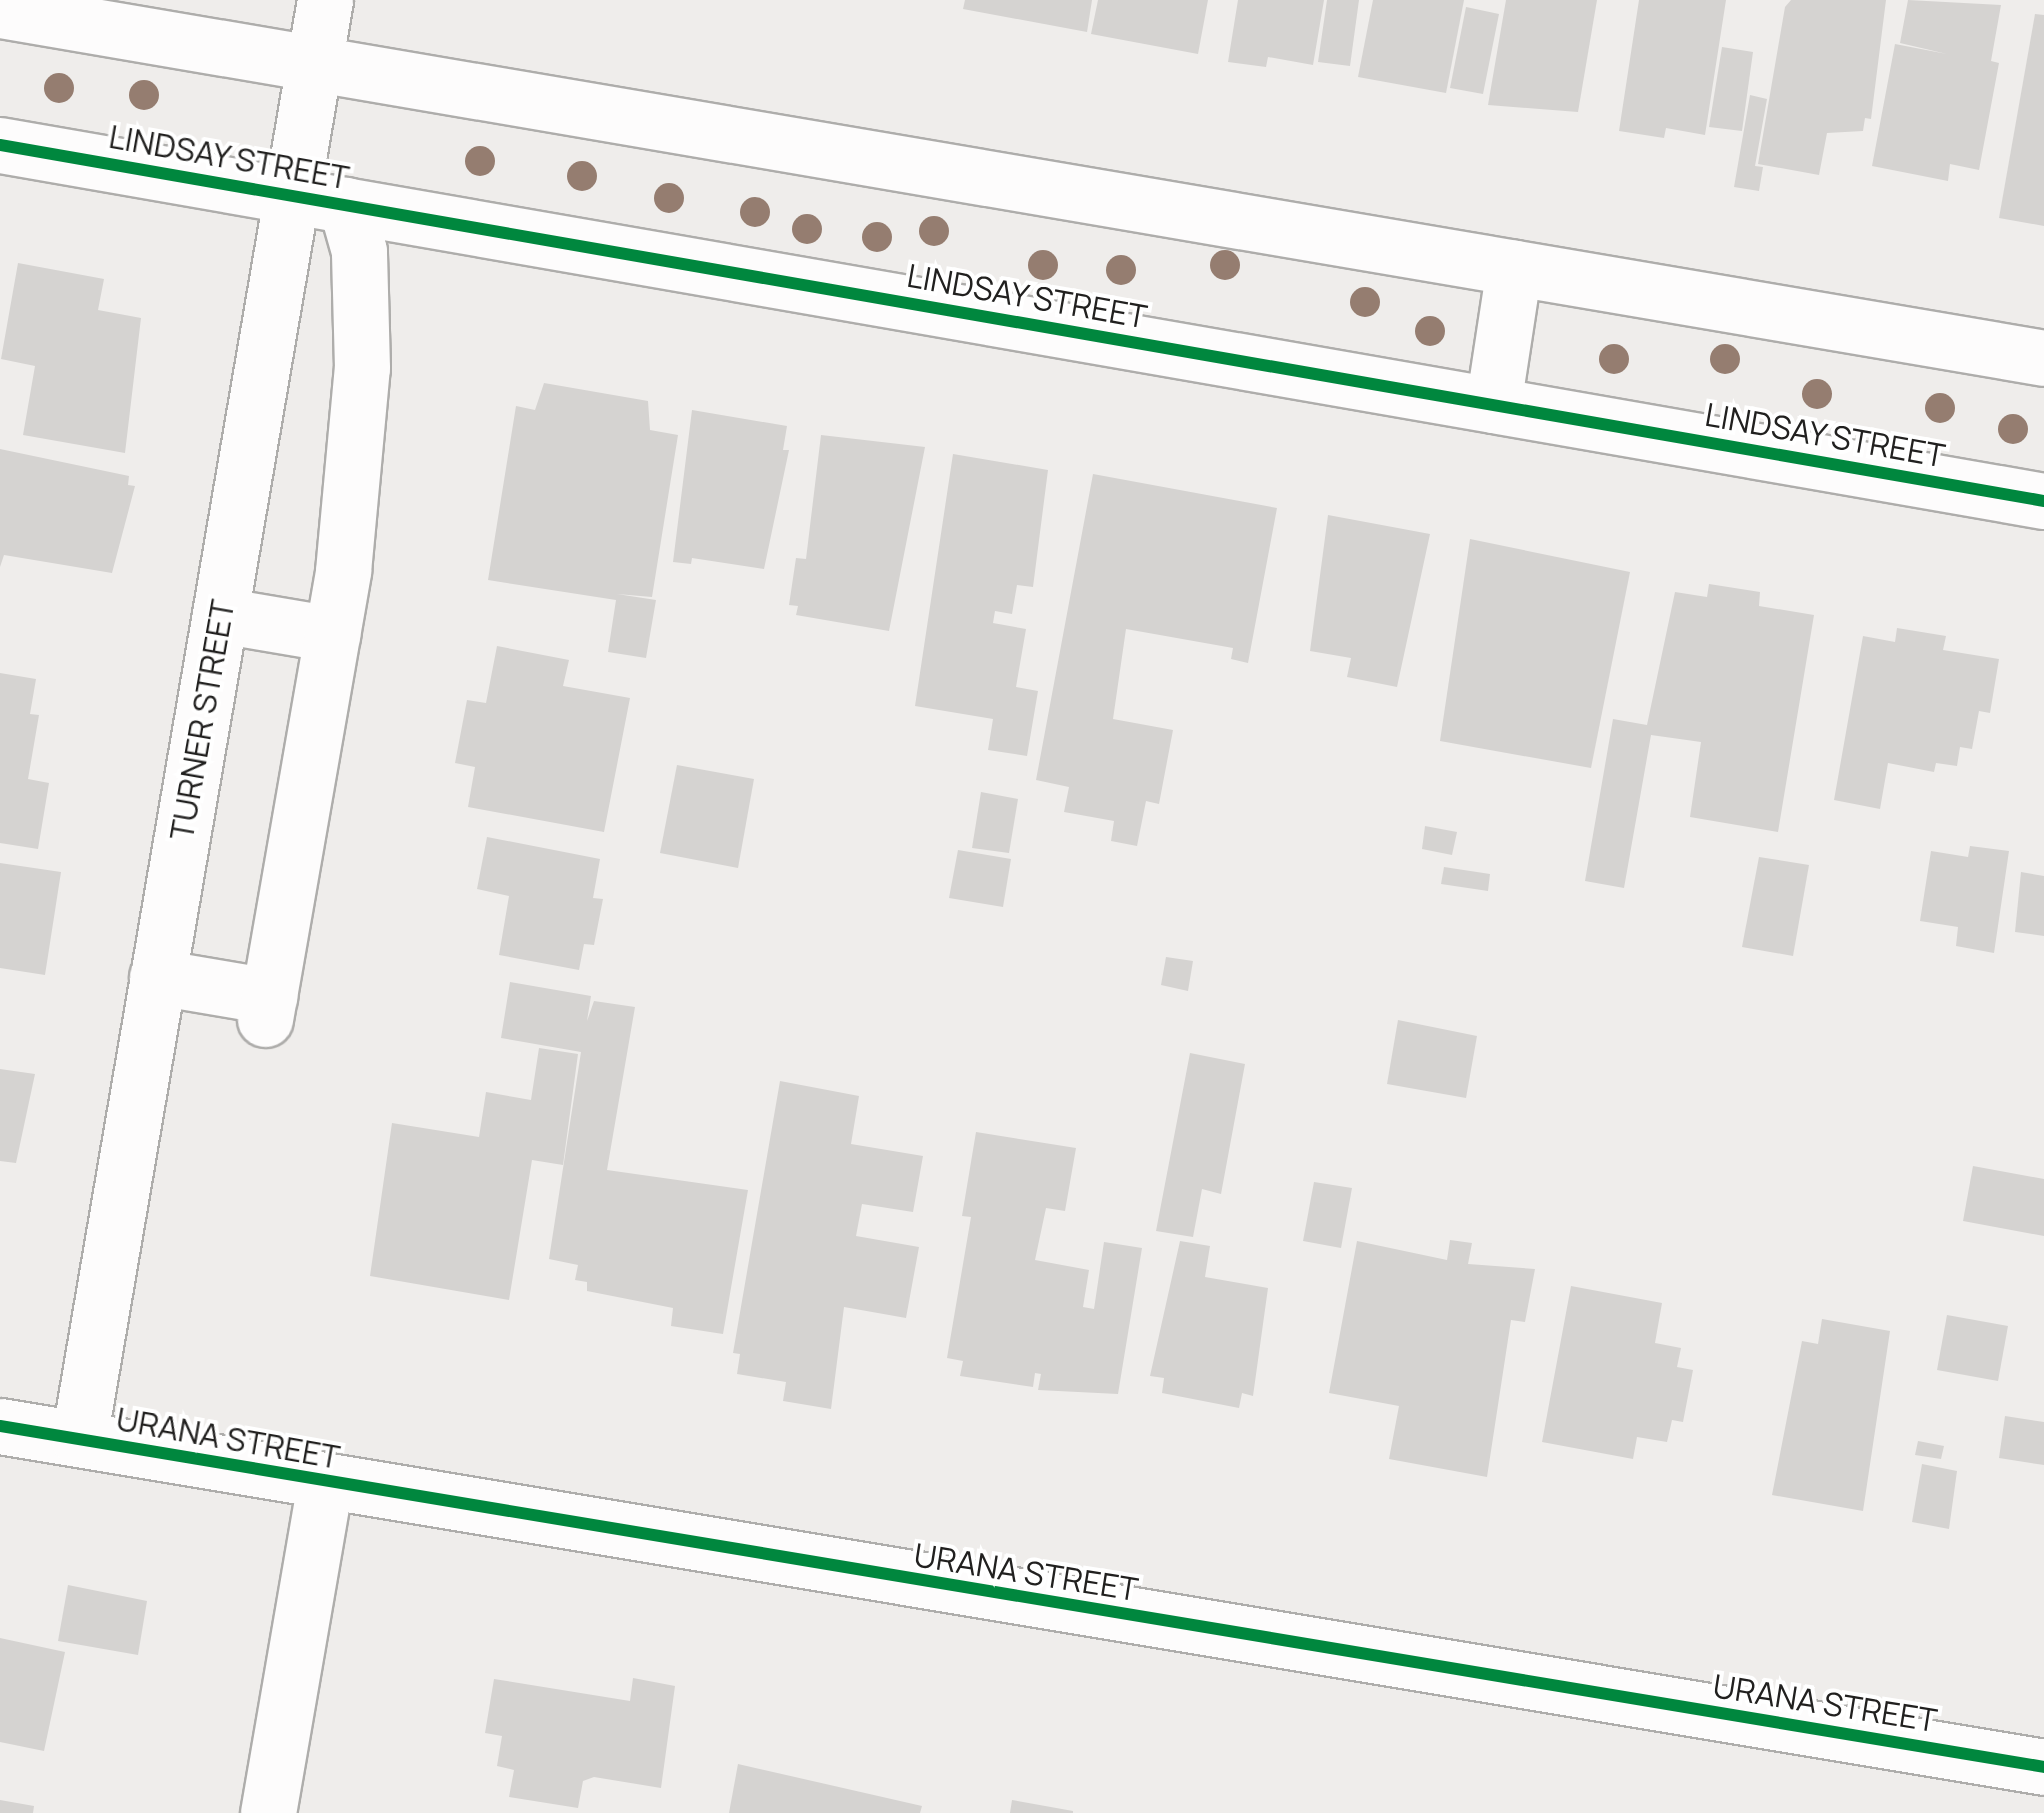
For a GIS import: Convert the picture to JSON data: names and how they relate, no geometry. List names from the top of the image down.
{
  "streets": {
    "street": ["LINDSAY STREET", "TURNER STREET", "URANA STREET"]
  },
  "crossings": [
    ["LINDSAY STREET", "TURNER STREET"],
    ["TURNER STREET", "URANA STREET"]
  ]
}
